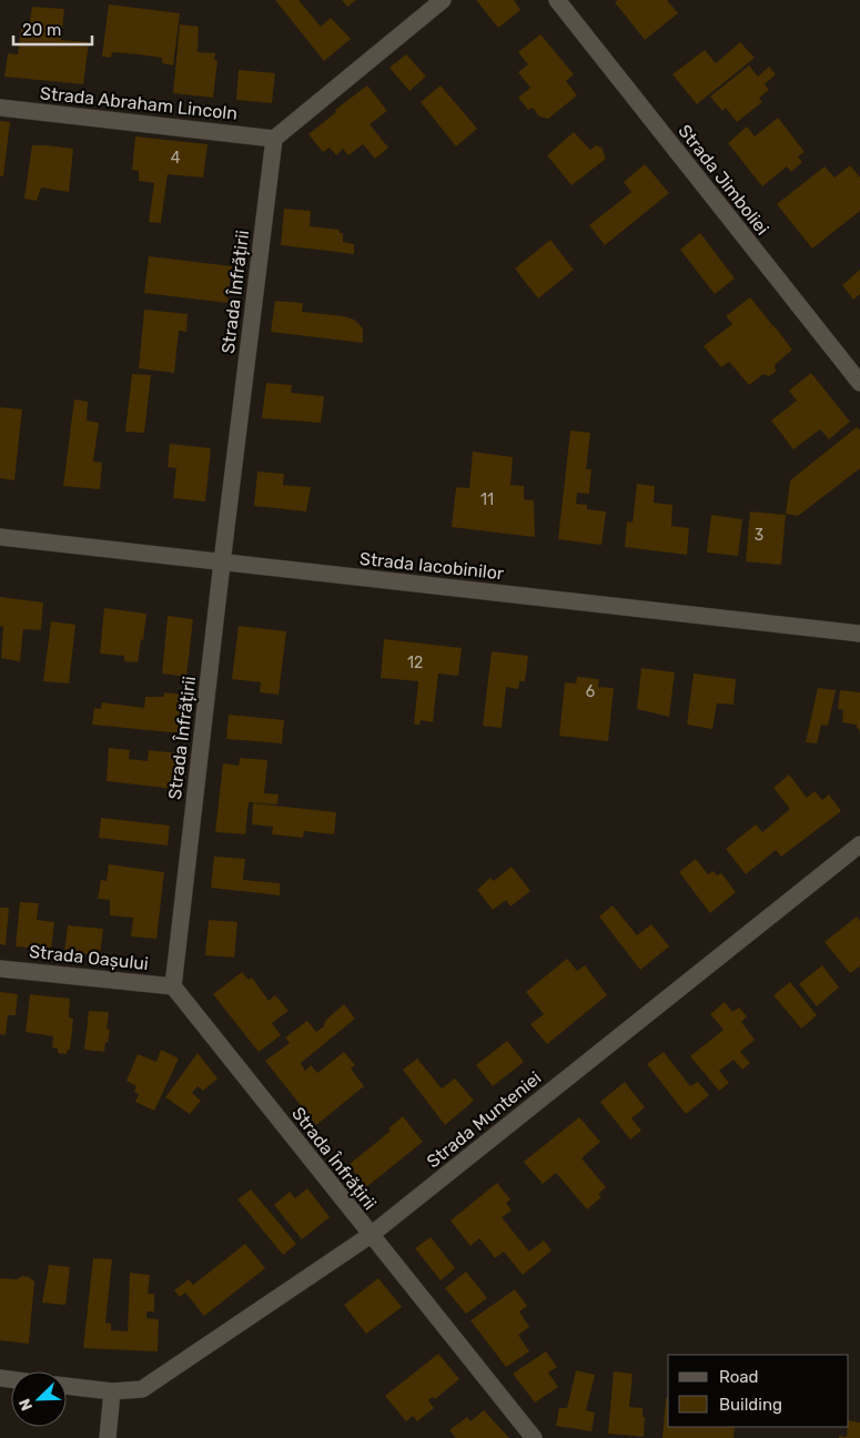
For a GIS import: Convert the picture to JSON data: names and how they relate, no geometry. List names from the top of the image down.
{
  "streets": {
    "street": [
      "Strada Abraham Lincoln",
      "Strada Jimboliei",
      "Strada Înfrățirii",
      "Strada Iacobinilor",
      "Strada Oașului",
      "Strada Munteniei"
    ]
  },
  "crossings": [
    ["Strada Abraham Lincoln", "Strada Înfrățirii"],
    ["Strada Înfrățirii", "Strada Iacobinilor"],
    ["Strada Înfrățirii", "Strada Oașului"],
    ["Strada Înfrățirii", "Strada Munteniei"]
  ],
  "house_numbers": [
    "4",
    "11",
    "3",
    "12",
    "6"
  ],
  "legend": ["Road", "Building"],
  "scale_bar": "20 m",
  "north": "bottom left"
}
